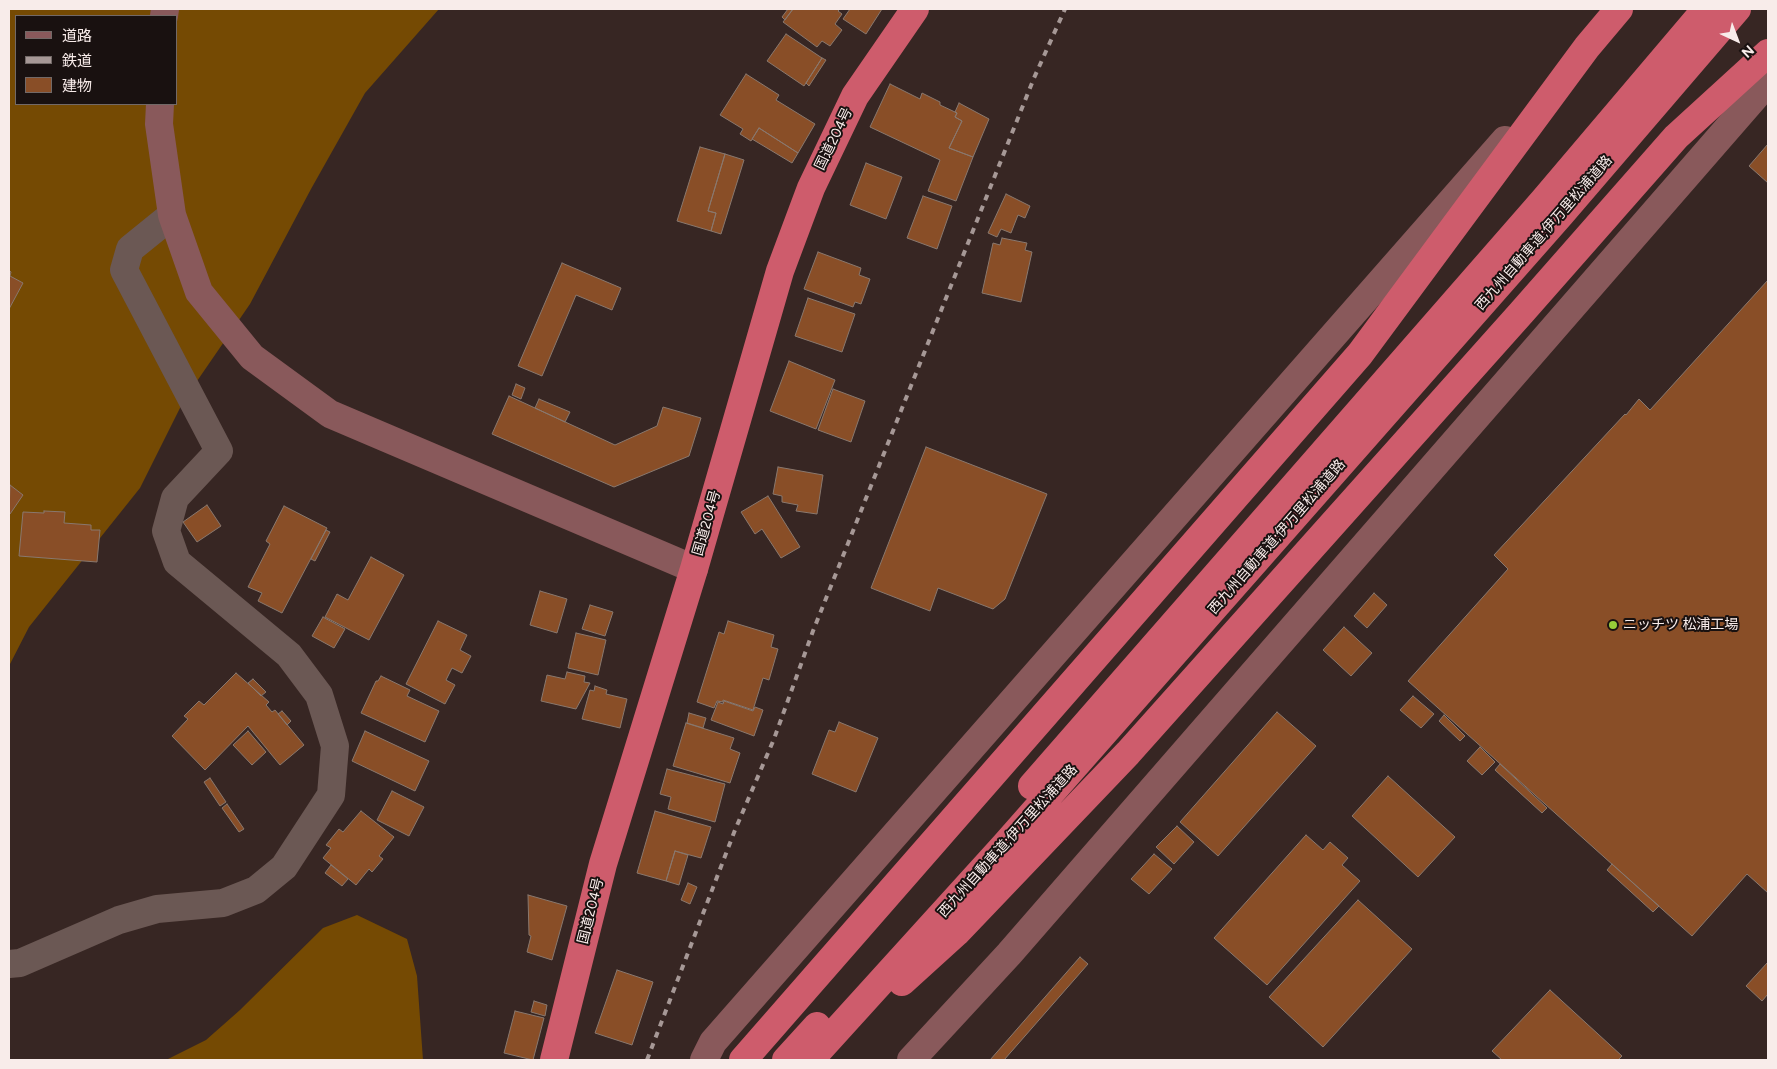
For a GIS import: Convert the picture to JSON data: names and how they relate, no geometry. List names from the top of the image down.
{
  "streets": {
    "highway": ["国道204号", "西九州自動車道;伊万里松浦道路"]
  },
  "places": ["ニッチツ 松浦工場"],
  "legend": ["道路", "鉄道", "建物"],
  "north": "bottom right"
}
